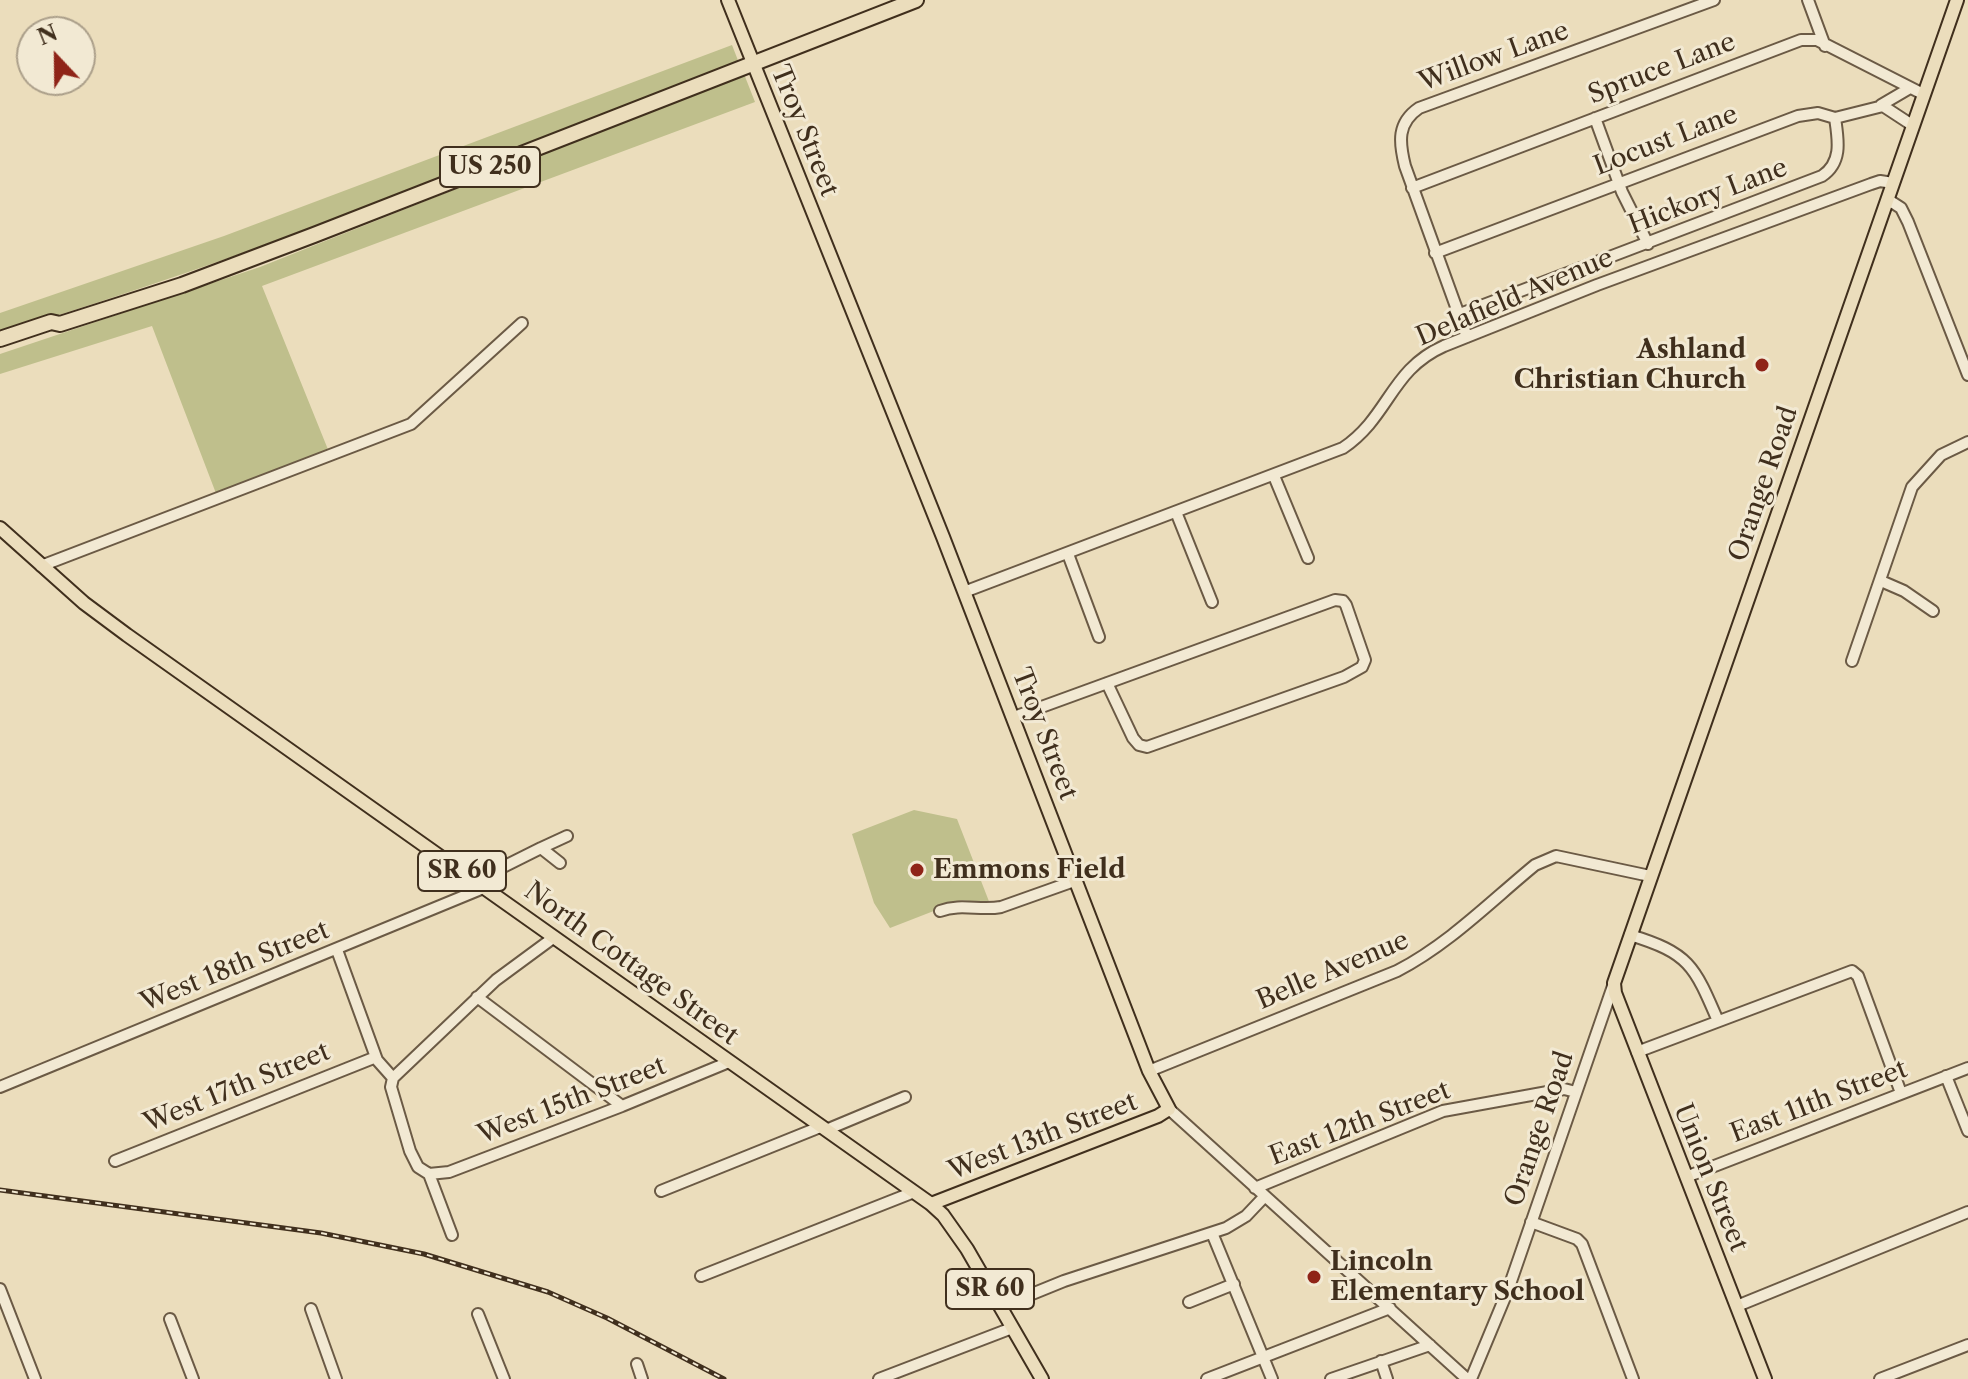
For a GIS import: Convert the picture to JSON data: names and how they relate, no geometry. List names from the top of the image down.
{
  "streets": {
    "highway": ["US 250"],
    "main road": [
      "Troy Street",
      "Orange Road",
      "SR 60",
      "North Cottage Street",
      "West 13th Street",
      "Union Street"
    ],
    "street": [
      "Willow Lane",
      "Spruce Lane",
      "Locust Lane",
      "Hickory Lane",
      "Delafield Avenue",
      "West 18th Street",
      "Belle Avenue",
      "West 17th Street",
      "West 15th Street",
      "East 11th Street",
      "East 12th Street"
    ]
  },
  "crossings": [
    ["Willow Lane", "Spruce Lane"],
    ["Willow Lane", "Locust Lane"],
    ["Willow Lane", "Hickory Lane"],
    ["Willow Lane", "Delafield Avenue"],
    ["Spruce Lane", "Locust Lane"],
    ["Spruce Lane", "Orange Road"],
    ["Troy Street", "US 250"],
    ["Troy Street", "Delafield Avenue"],
    ["Troy Street", "Orange Road"],
    ["Troy Street", "Belle Avenue"],
    ["Troy Street", "East 12th Street"],
    ["Troy Street", "West 13th Street"],
    ["Locust Lane", "Hickory Lane"],
    ["Delafield Avenue", "Orange Road"],
    ["Orange Road", "Belle Avenue"],
    ["Orange Road", "East 12th Street"],
    ["Orange Road", "Union Street"],
    ["SR 60", "North Cottage Street"],
    ["SR 60", "West 13th Street"],
    ["North Cottage Street", "West 18th Street"],
    ["North Cottage Street", "West 15th Street"],
    ["North Cottage Street", "West 13th Street"],
    ["East 11th Street", "Union Street"]
  ],
  "places": ["Ashland Christian Church", "Emmons Field", "Lincoln Elementary School"],
  "north": "top"
}
